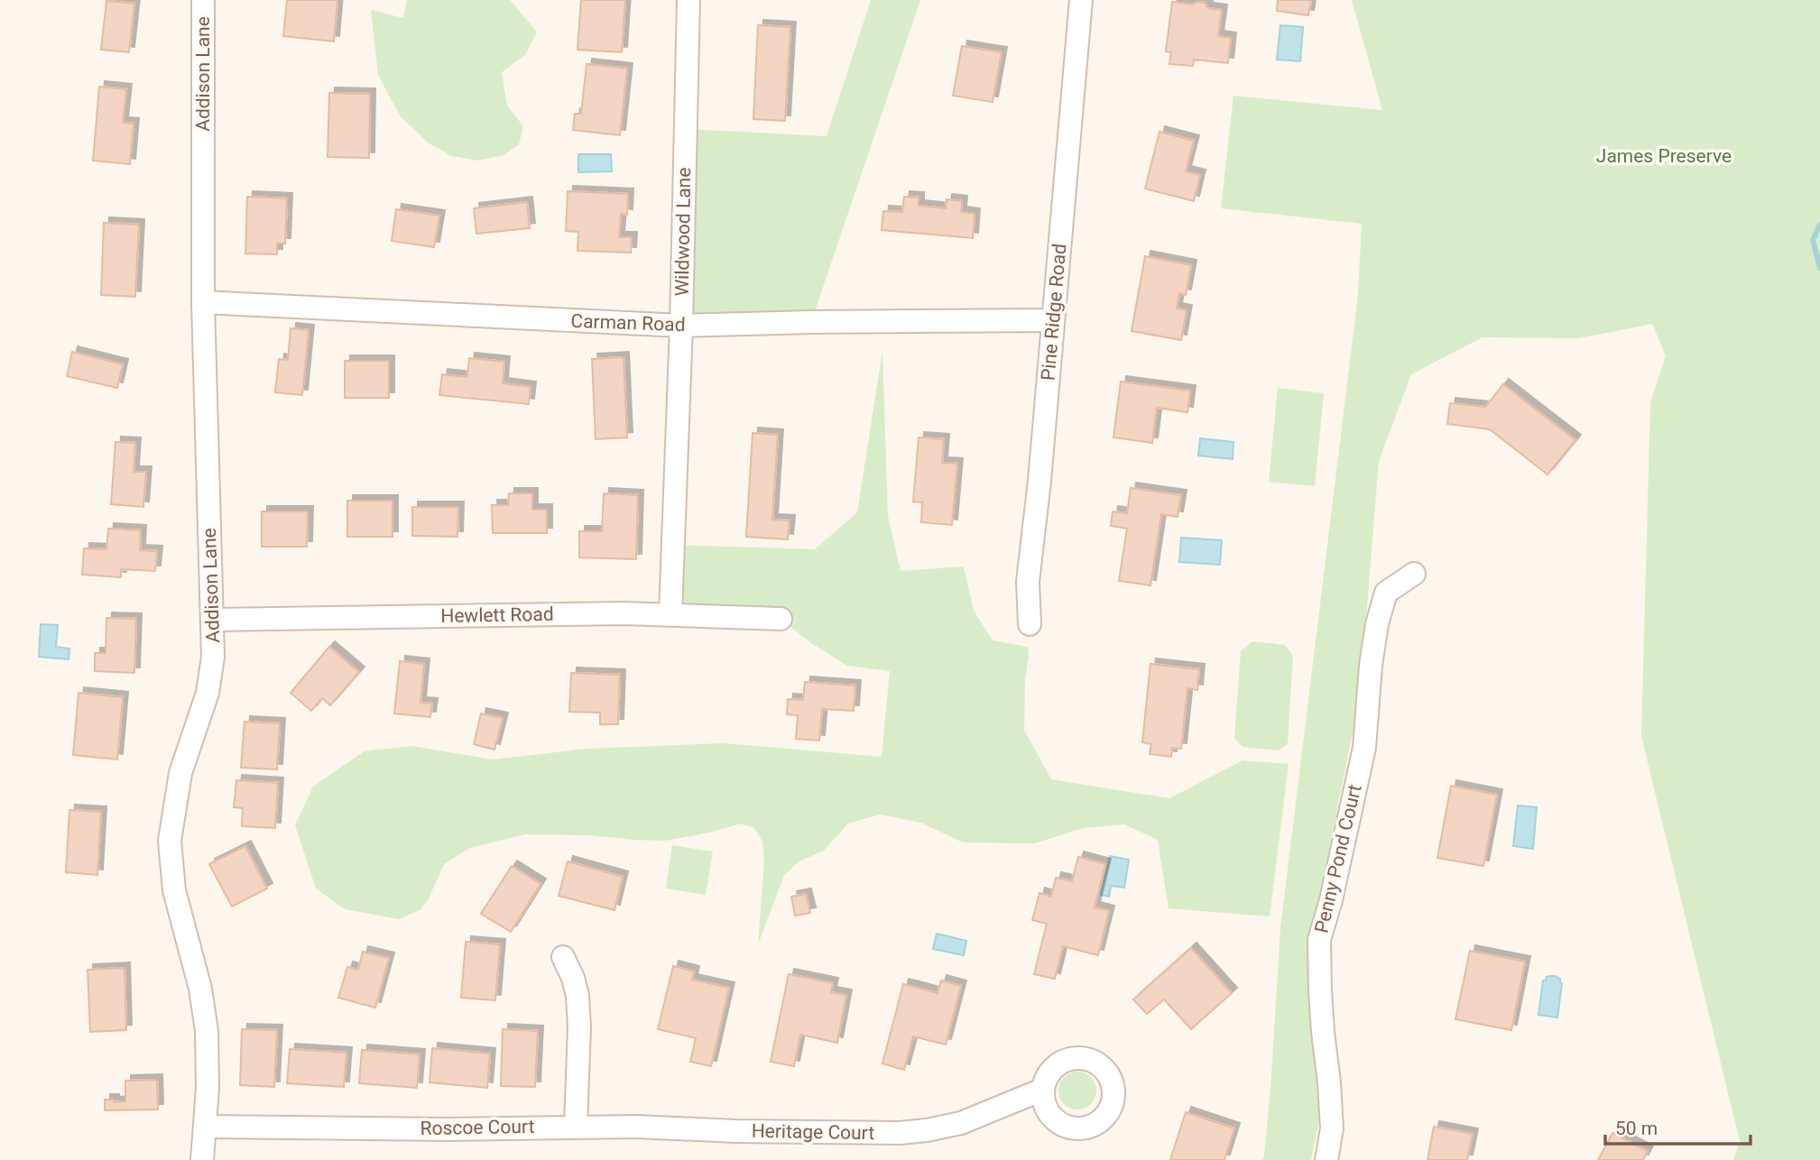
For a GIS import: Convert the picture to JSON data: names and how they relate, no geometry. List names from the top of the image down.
{
  "streets": {
    "street": [
      "Addison Lane",
      "Wildwood Lane",
      "Pine Ridge Road",
      "Carman Road",
      "Hewlett Road",
      "Penny Pond Court",
      "Roscoe Court",
      "Heritage Court"
    ]
  },
  "crossings": [
    ["Addison Lane", "Carman Road"],
    ["Addison Lane", "Hewlett Road"],
    ["Addison Lane", "Roscoe Court"],
    ["Wildwood Lane", "Carman Road"],
    ["Wildwood Lane", "Hewlett Road"],
    ["Pine Ridge Road", "Carman Road"],
    ["Roscoe Court", "Heritage Court"]
  ],
  "parks": ["James Preserve"],
  "scale_bar": "50 m"
}
